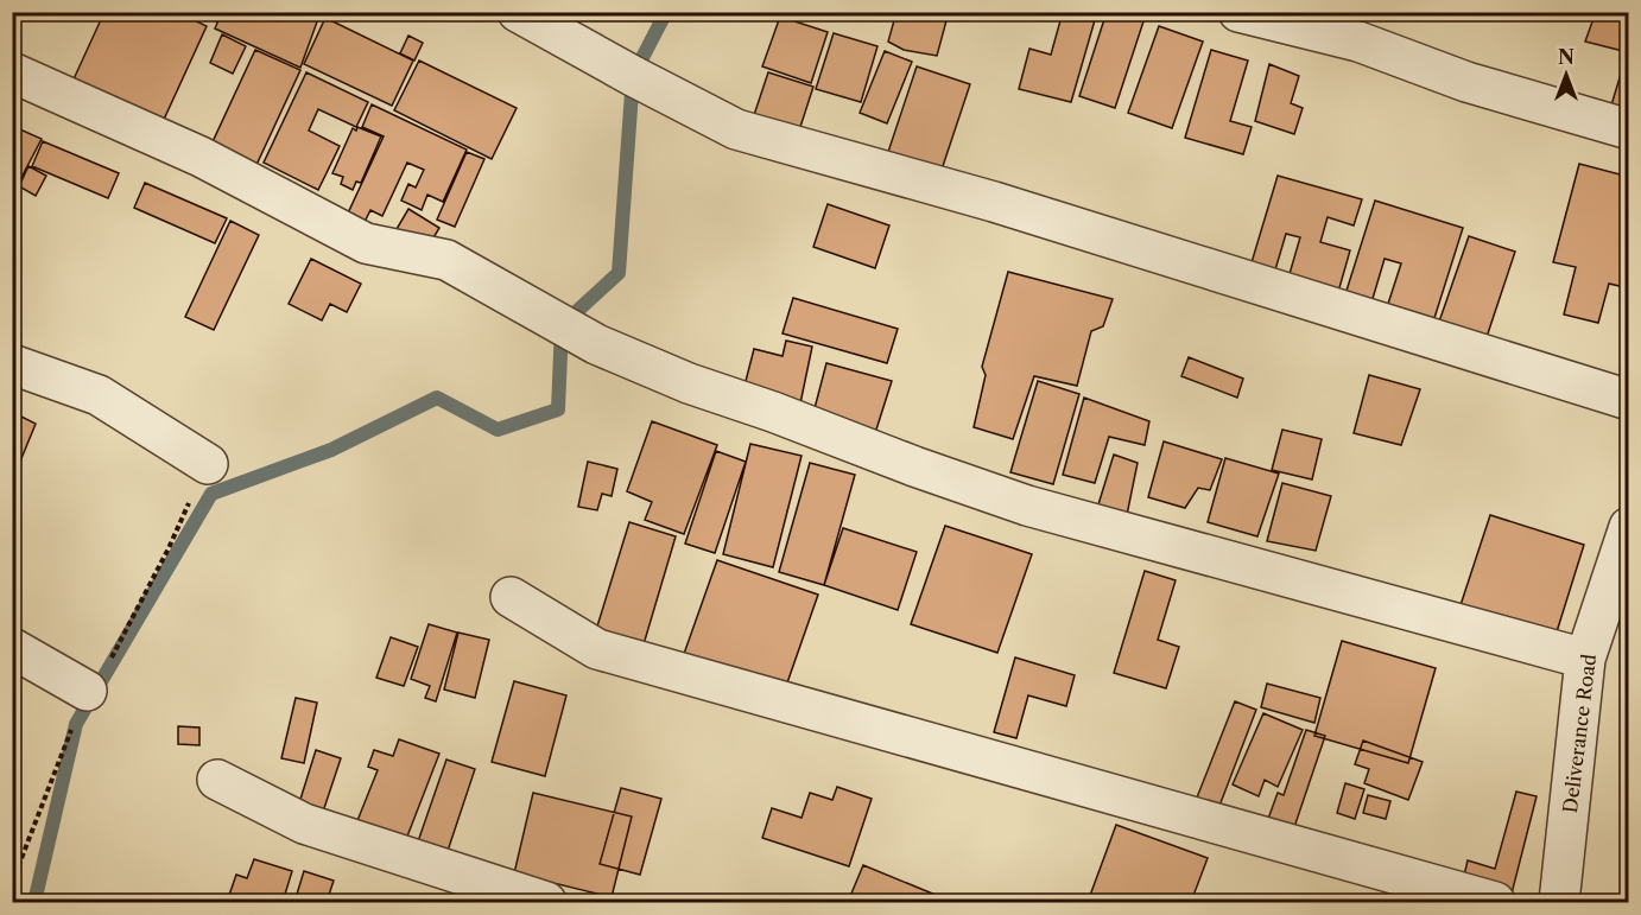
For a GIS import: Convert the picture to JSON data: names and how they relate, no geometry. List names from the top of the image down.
{
  "streets": {
    "street": ["Deliverance Road"]
  },
  "north": "top"
}
